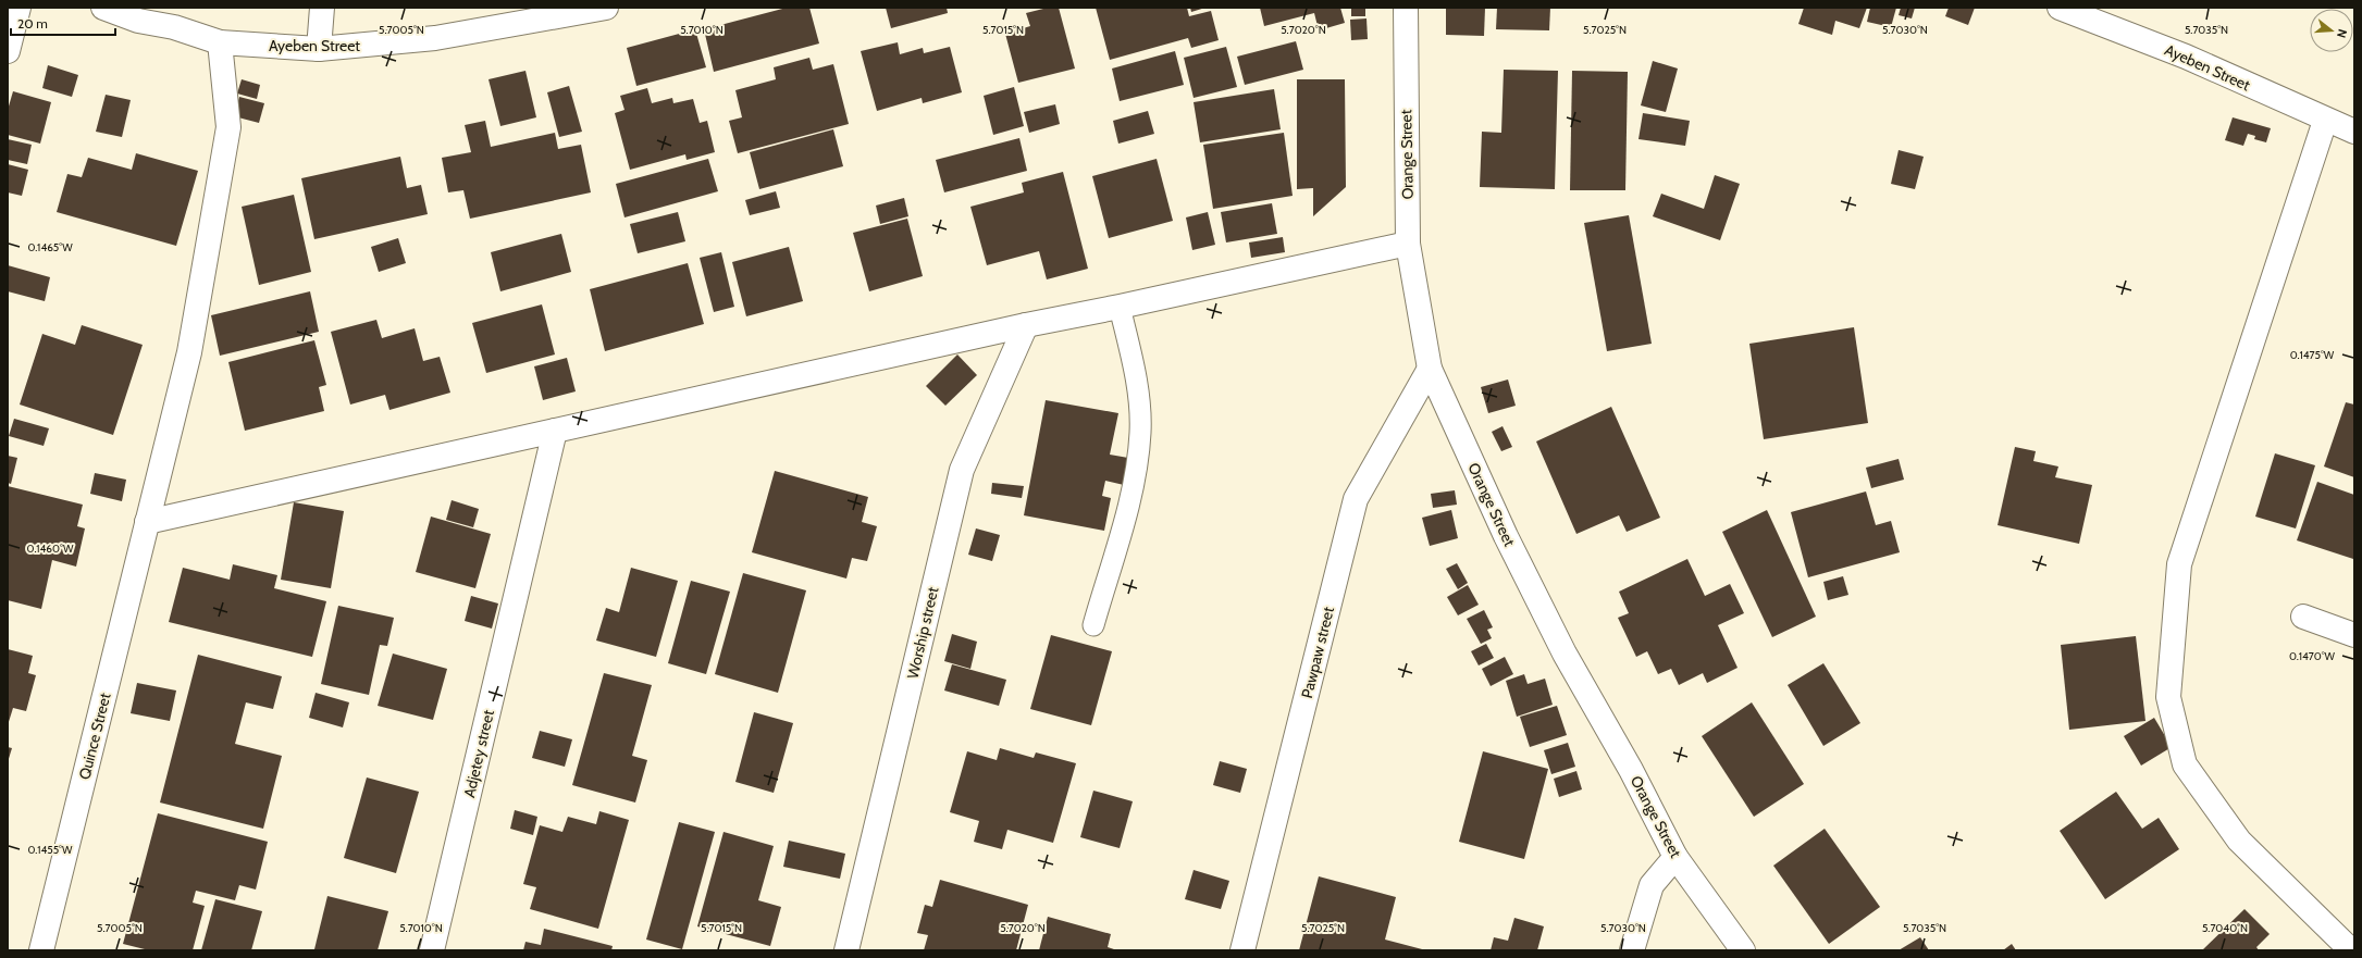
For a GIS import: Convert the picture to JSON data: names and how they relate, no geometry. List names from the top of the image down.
{
  "streets": {
    "street": [
      "Ayeben Street",
      "Orange Street",
      "Worship street",
      "Pawpaw street",
      "Quince Street",
      "Adjetey street"
    ]
  },
  "crossings": [
    ["Ayeben Street", "Quince Street"],
    ["Orange Street", "Pawpaw street"]
  ],
  "scale_bar": "20 m",
  "north": "right",
  "coordinates": [
    "5.7005°N",
    "5.7010°N",
    "5.7015°N",
    "5.7020°N",
    "5.7025°N",
    "5.7030°N",
    "5.7035°N",
    "0.1465°W",
    "0.1475°W",
    "0.1460°W",
    "0.1470°W",
    "0.1455°W",
    "5.7040°N"
  ]
}
